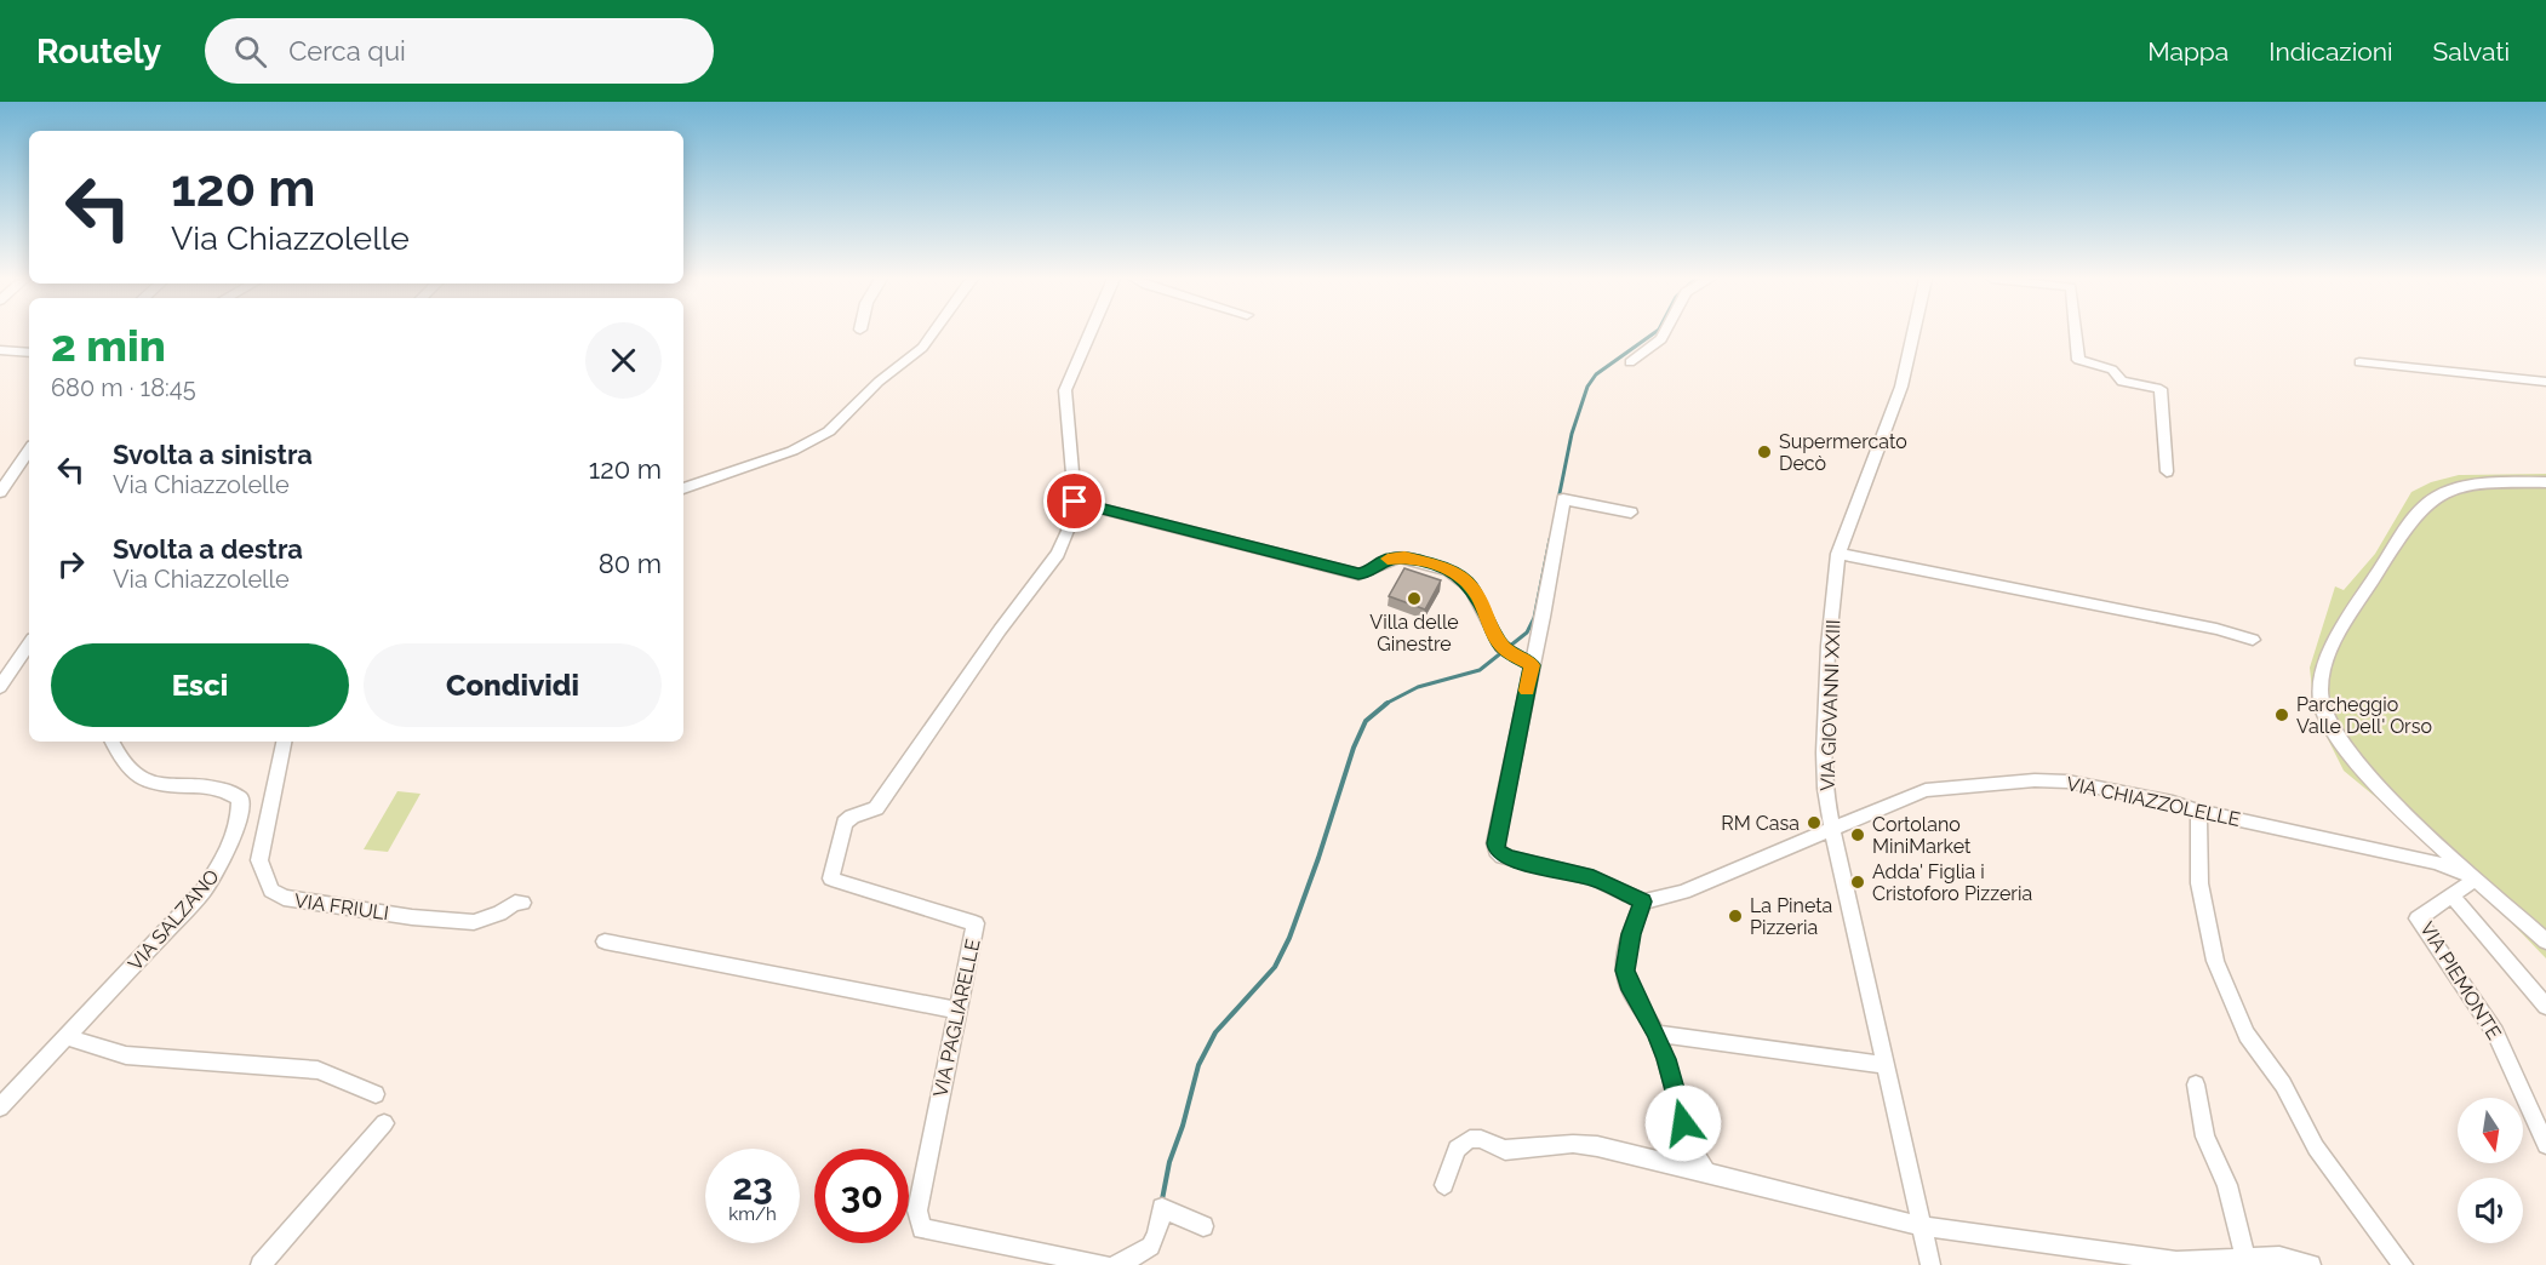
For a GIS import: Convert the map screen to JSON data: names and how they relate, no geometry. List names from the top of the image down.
{
  "streets": {
    "street": [
      "VIA GIOVANNI XXIII",
      "VIA CHIAZZOLELLE",
      "VIA FRIULI",
      "VIA SALZANO",
      "VIA PIEMONTE",
      "VIA PAGLIARELLE"
    ]
  },
  "crossings": [
    ["VIA GIOVANNI XXIII", "VIA CHIAZZOLELLE"],
    ["VIA CHIAZZOLELLE", "VIA PIEMONTE"]
  ],
  "places": [
    "Supermercato Decò",
    "Villa delle Ginestre",
    "Parcheggio Valle Dell' Orso",
    "RM Casa",
    "Cortolano MiniMarket",
    "Adda' Figlia i Cristoforo Pizzeria",
    "La Pineta Pizzeria"
  ],
  "north": "bottom",
  "page": {
    "header": "Routely",
    "search": "Cerca qui",
    "nav": ["Mappa", "Indicazioni", "Salvati"],
    "turn": ["120 m", "Via Chiazzolelle"],
    "heading": ["2 min", "680 m · 18:45"],
    "list": [
      {
        "name": "Svolta a sinistra",
        "note": "Via Chiazzolelle",
        "value": "120 m"
      },
      {
        "name": "Svolta a destra",
        "note": "Via Chiazzolelle",
        "value": "80 m"
      }
    ],
    "buttons": ["Esci", "Condividi"],
    "speed": "23 km/h",
    "limit": "30"
  }
}
